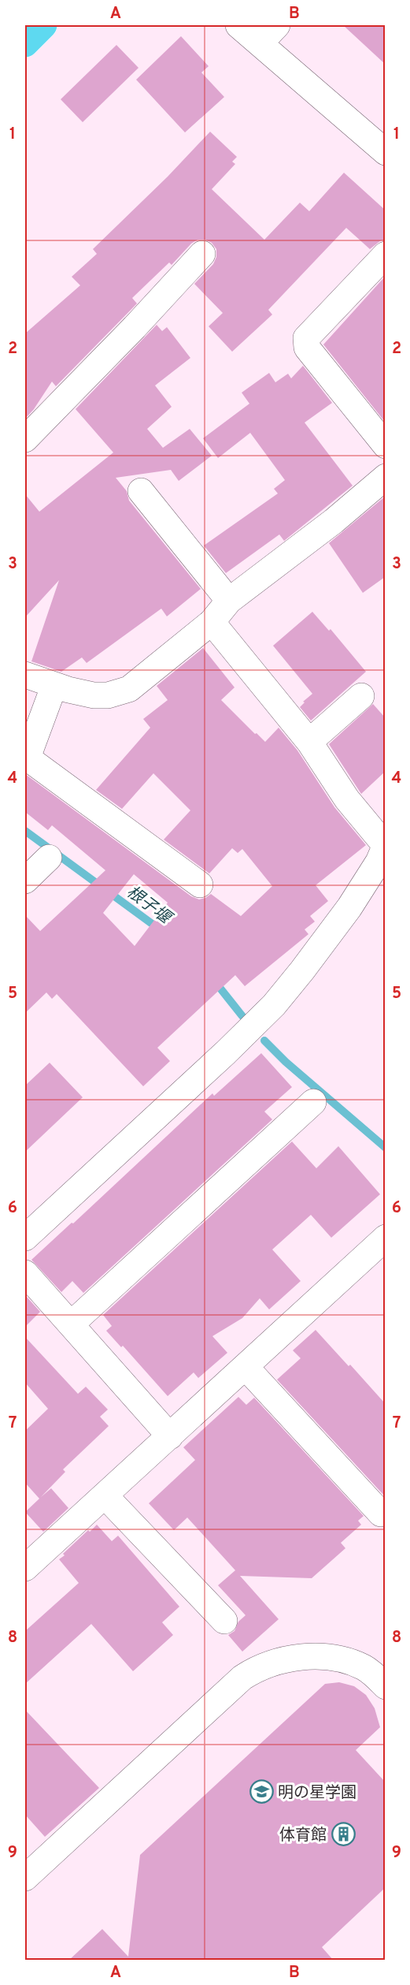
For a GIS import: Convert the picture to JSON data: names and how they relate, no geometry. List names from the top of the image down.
{
  "water": ["根子堰"],
  "places": {
    "school or university": ["明の星学園"],
    "building": ["体育館"]
  },
  "grid": {
    "columns": ["A", "B"],
    "rows": [
      "1",
      "2",
      "3",
      "4",
      "5",
      "6",
      "7",
      "8",
      "9"
    ]
  }
}
